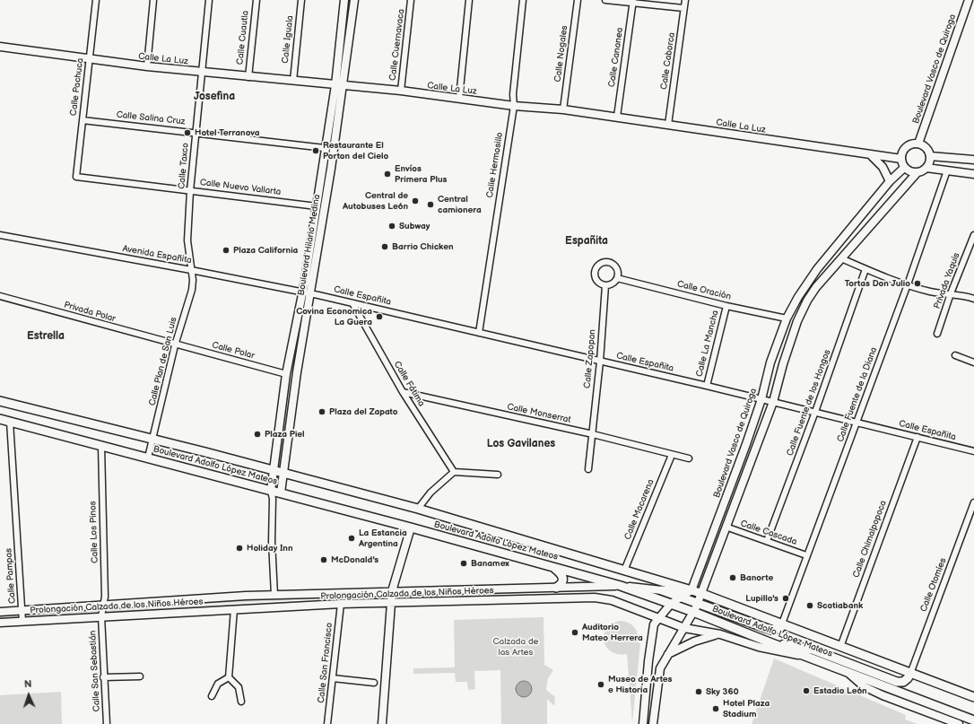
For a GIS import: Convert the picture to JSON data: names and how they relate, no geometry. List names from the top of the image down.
{
  "streets": {
    "main road": ["Boulevard Adolfo López Mateos"],
    "street": [
      "Calle Cuautla",
      "Calle Iguala",
      "Calle Cuernavaca",
      "Calle Nogales",
      "Calle Cananea",
      "Calle La Luz",
      "Calle Caborca",
      "Boulevard Vasco de Quiroga",
      "Calle Pachuca",
      "Calle Salina Cruz",
      "Calle Hermosillo",
      "Calle Taxco",
      "Calle Nuevo Vallarta",
      "Boulevard Hilario Medina",
      "Avenida Españita",
      "Privada Yaquis",
      "Calle Oración",
      "Calle Españita",
      "Privada Polar",
      "Calle La Mancha",
      "Calle Polar",
      "Calle Zapopan",
      "Calle Plan de San Luis",
      "Calle Fátima",
      "Calle Fuente de la Diana",
      "Calle Fuente de los Hongos",
      "Calle Monserrat",
      "Calle Macarena",
      "Calle Los Pinos",
      "Calle Cascada",
      "Calle Chimalpopoca",
      "Calle Pampas",
      "Calle Otomíes",
      "Prolongación Calzada de los Niños Héroes",
      "Calle San Francisco",
      "Calle San Sebastián"
    ]
  },
  "crossings": [
    ["Calle Cuautla", "Calle La Luz"],
    ["Calle Iguala", "Calle La Luz"],
    ["Calle Cuernavaca", "Calle La Luz"],
    ["Calle Nogales", "Calle La Luz"],
    ["Calle Cananea", "Calle La Luz"],
    ["Calle La Luz", "Calle Caborca"],
    ["Calle La Luz", "Boulevard Vasco de Quiroga"],
    ["Calle La Luz", "Calle Pachuca"],
    ["Calle La Luz", "Calle Hermosillo"],
    ["Calle La Luz", "Calle Taxco"],
    ["Calle La Luz", "Boulevard Hilario Medina"],
    ["Boulevard Vasco de Quiroga", "Calle Oración"],
    ["Boulevard Vasco de Quiroga", "Calle Españita"],
    ["Boulevard Vasco de Quiroga", "Boulevard Adolfo López Mateos"],
    ["Boulevard Vasco de Quiroga", "Calle Cascada"],
    ["Boulevard Vasco de Quiroga", "Prolongación Calzada de los Niños Héroes"],
    ["Calle Pachuca", "Calle Salina Cruz"],
    ["Calle Pachuca", "Calle Nuevo Vallarta"],
    ["Calle Salina Cruz", "Calle Taxco"],
    ["Calle Salina Cruz", "Boulevard Hilario Medina"],
    ["Calle Hermosillo", "Calle Españita"],
    ["Calle Taxco", "Calle Nuevo Vallarta"],
    ["Calle Taxco", "Avenida Españita"],
    ["Calle Taxco", "Calle Plan de San Luis"],
    ["Calle Nuevo Vallarta", "Boulevard Hilario Medina"],
    ["Boulevard Hilario Medina", "Avenida Españita"],
    ["Boulevard Hilario Medina", "Calle Españita"],
    ["Boulevard Hilario Medina", "Calle Polar"],
    ["Boulevard Hilario Medina", "Boulevard Adolfo López Mateos"],
    ["Avenida Españita", "Calle Españita"],
    ["Avenida Españita", "Calle Plan de San Luis"],
    ["Calle Oración", "Calle La Mancha"],
    ["Calle Oración", "Calle Zapopan"],
    ["Calle Españita", "Calle La Mancha"],
    ["Calle Españita", "Calle Zapopan"],
    ["Calle Españita", "Calle Fátima"],
    ["Calle Españita", "Calle Fuente de la Diana"],
    ["Calle Españita", "Calle Fuente de los Hongos"],
    ["Calle Españita", "Calle Chimalpopoca"],
    ["Privada Polar", "Calle Polar"],
    ["Privada Polar", "Calle Plan de San Luis"],
    ["Calle Polar", "Calle Plan de San Luis"],
    ["Calle Zapopan", "Calle Monserrat"],
    ["Calle Plan de San Luis", "Boulevard Adolfo López Mateos"],
    ["Calle Fátima", "Calle Monserrat"],
    ["Calle Fuente de la Diana", "Boulevard Adolfo López Mateos"],
    ["Calle Fuente de la Diana", "Calle Cascada"],
    ["Calle Fuente de los Hongos", "Calle Cascada"],
    ["Calle Monserrat", "Calle Macarena"],
    ["Boulevard Adolfo López Mateos", "Calle Macarena"],
    ["Boulevard Adolfo López Mateos", "Calle Los Pinos"],
    ["Boulevard Adolfo López Mateos", "Calle Chimalpopoca"],
    ["Boulevard Adolfo López Mateos", "Calle Pampas"],
    ["Boulevard Adolfo López Mateos", "Calle Otomíes"],
    ["Boulevard Adolfo López Mateos", "Prolongación Calzada de los Niños Héroes"],
    ["Calle Los Pinos", "Prolongación Calzada de los Niños Héroes"],
    ["Calle Los Pinos", "Calle San Sebastián"],
    ["Calle Pampas", "Prolongación Calzada de los Niños Héroes"],
    ["Prolongación Calzada de los Niños Héroes", "Calle San Francisco"],
    ["Prolongación Calzada de los Niños Héroes", "Calle San Sebastián"]
  ],
  "districts": [
    "Josefina",
    "Españita",
    "Estrella",
    "Los Gavilanes"
  ],
  "parks": ["Calzada de las Artes"],
  "places": [
    "Hotel Terranova",
    "Restaurante El Porton del Cielo",
    "Envíos Primera Plus",
    "Central de Autobuses León",
    "Central camionera",
    "Subway",
    "Barrio Chicken",
    "Plaza California",
    "Tortas Don Julio",
    "Covina Economica La Guera",
    "Plaza del Zapato",
    "Plaza Piel",
    "La Estancia Argentina",
    "Holiday Inn",
    "McDonald's",
    "Banamex",
    "Banorte",
    "Lupillo's",
    "Scotiabank",
    "Auditorio Mateo Herrera",
    "Museo de Artes e Historia",
    "Estadio León",
    "Sky 360",
    "Hotel Plaza Stadium"
  ],
  "north": "top"
}
